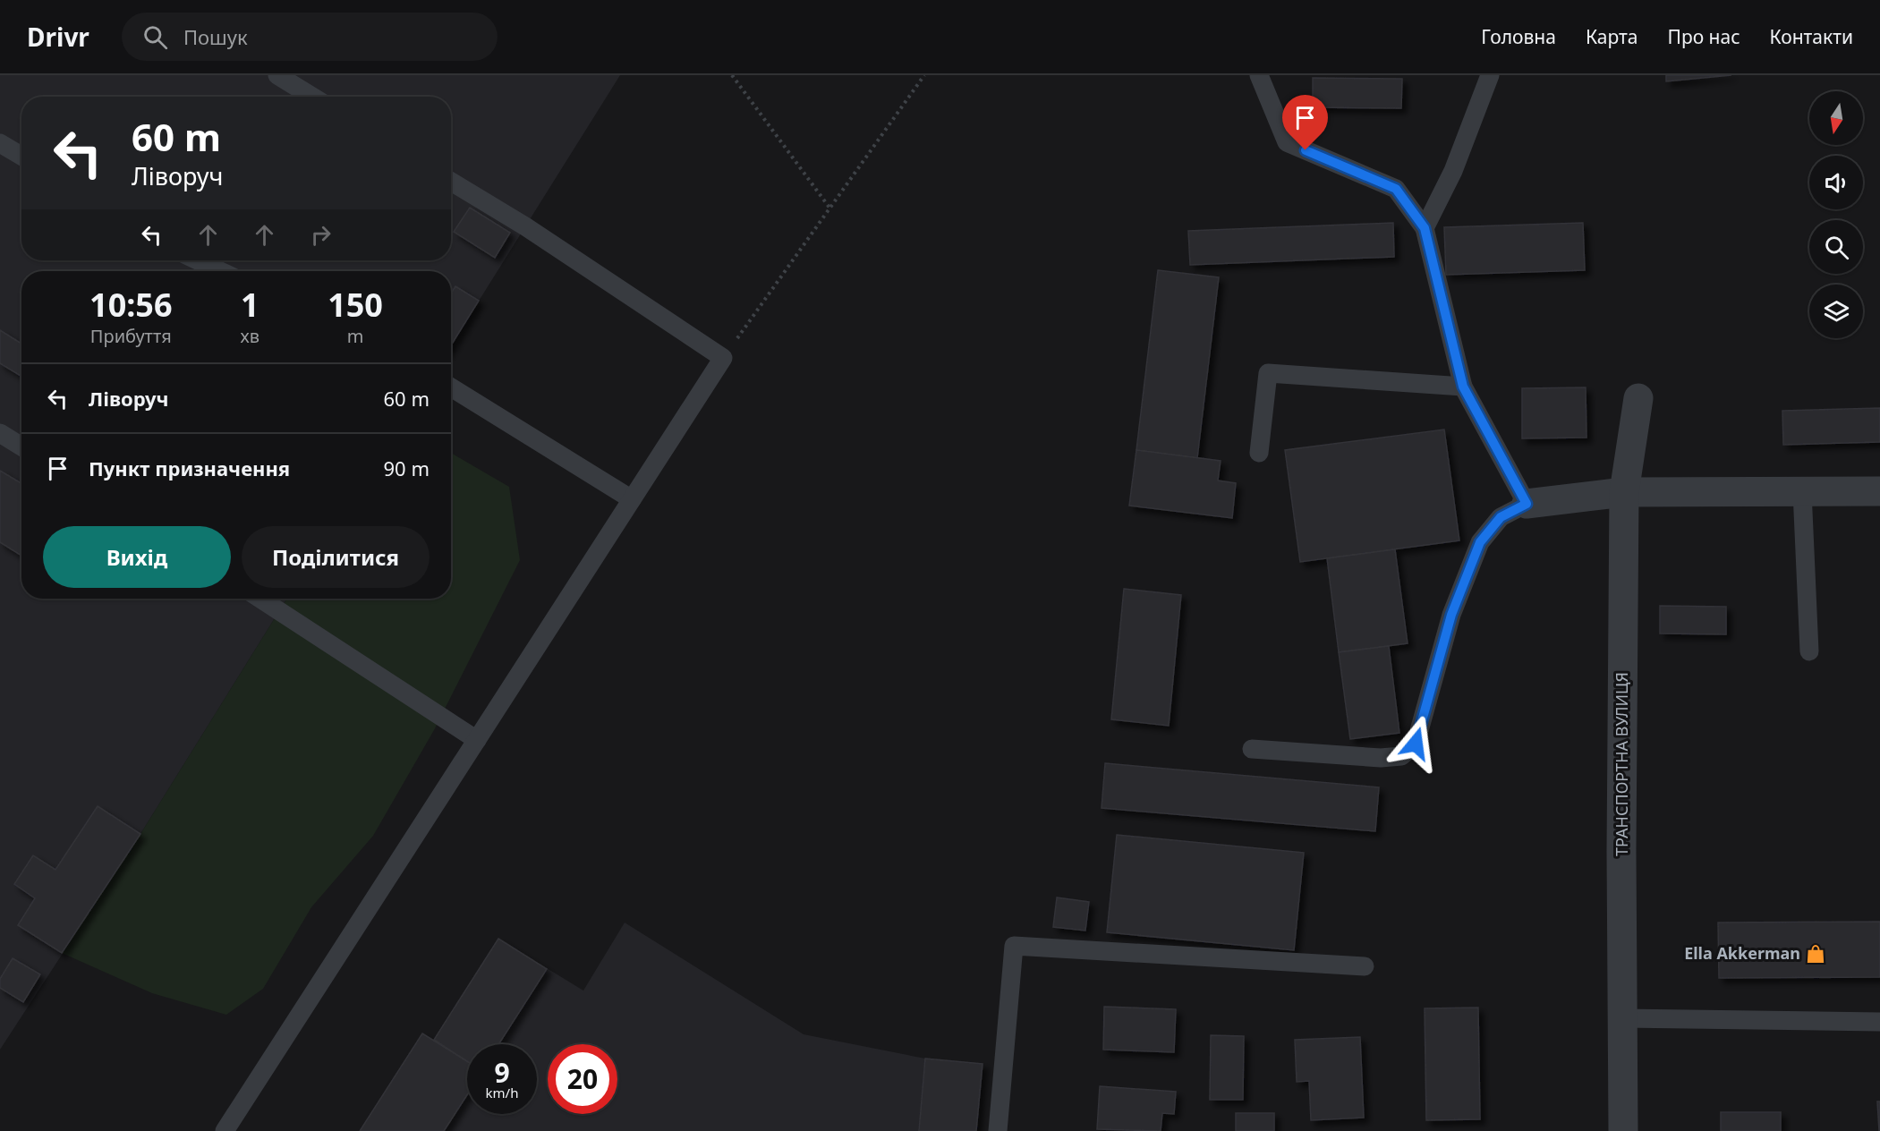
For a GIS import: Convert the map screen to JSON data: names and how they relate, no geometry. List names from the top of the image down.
{
  "streets": {
    "street": ["ТРАНСПОРТНА ВУЛИЦЯ"]
  },
  "places": {
    "shop": ["Ella Akkerman"]
  },
  "north": "bottom",
  "page": {
    "header": "Drivr",
    "search": "Пошук",
    "nav": [
      "Головна",
      "Карта",
      "Про нас",
      "Контакти"
    ],
    "turn": ["60 m", "Ліворуч"],
    "eta": [
      "10:56",
      "Прибуття",
      "1",
      "хв",
      "150",
      "m"
    ],
    "list": [
      {
        "name": "Ліворуч",
        "value": "60 m"
      },
      {
        "name": "Пункт призначення",
        "value": "90 m"
      }
    ],
    "buttons": ["Вихід", "Поділитися"],
    "speed": "9 km/h",
    "limit": "20"
  }
}
